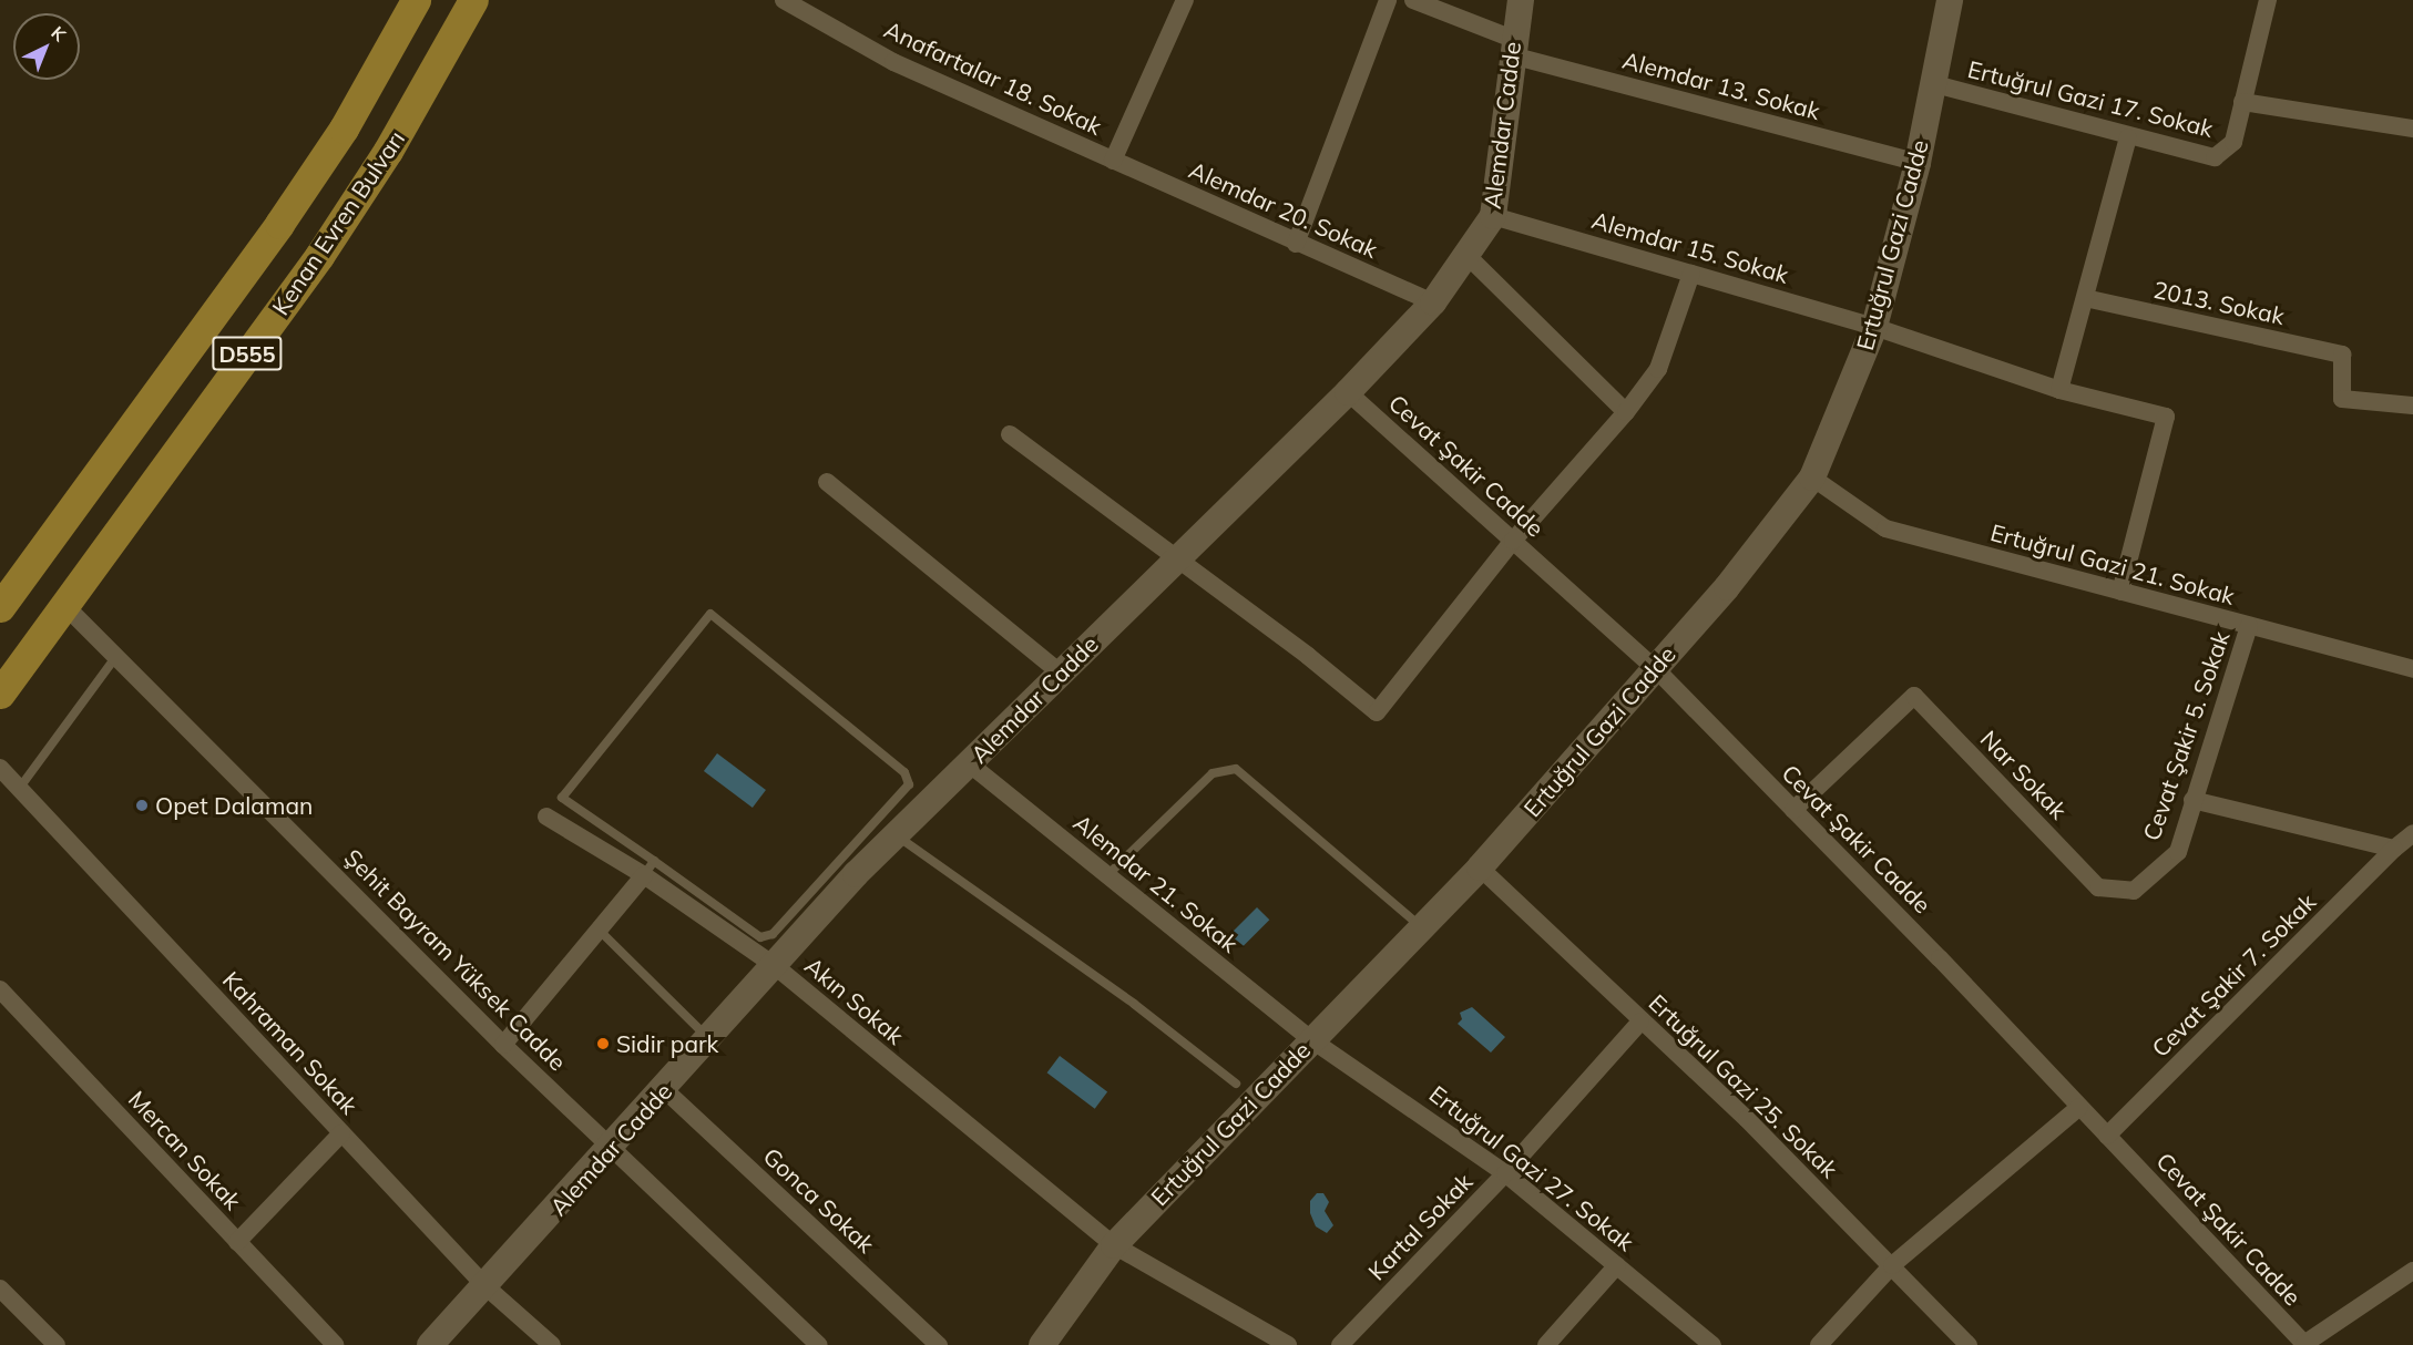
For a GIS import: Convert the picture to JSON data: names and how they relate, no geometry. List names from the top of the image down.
{
  "streets": {
    "main road": ["Kenan Evren Bulvarı", "D555"],
    "street": [
      "Anafartalar 18. Sokak",
      "Alemdar 13. Sokak",
      "Ertuğrul Gazi 17. Sokak",
      "Alemdar Cadde",
      "Alemdar 20. Sokak",
      "Ertuğrul Gazi Cadde",
      "Alemdar 15. Sokak",
      "2013. Sokak",
      "Cevat Şakir Cadde",
      "Ertuğrul Gazi 21. Sokak",
      "Cevat Şakir 5. Sokak",
      "Nar Sokak",
      "Alemdar 21. Sokak",
      "Şehit Bayram Yüksek Cadde",
      "Cevat Şakir 7. Sokak",
      "Akın Sokak",
      "Kahraman Sokak",
      "Ertuğrul Gazi 25. Sokak",
      "Mercan Sokak",
      "Ertuğrul Gazi 27. Sokak",
      "Gonca Sokak",
      "Kartal Sokak"
    ]
  },
  "crossings": [
    ["Anafartalar 18. Sokak", "Alemdar 20. Sokak"],
    ["Alemdar 13. Sokak", "Alemdar Cadde"],
    ["Alemdar 13. Sokak", "Ertuğrul Gazi Cadde"],
    ["Ertuğrul Gazi 17. Sokak", "Ertuğrul Gazi Cadde"],
    ["Alemdar Cadde", "Alemdar 20. Sokak"],
    ["Alemdar Cadde", "Alemdar 15. Sokak"],
    ["Alemdar Cadde", "Cevat Şakir Cadde"],
    ["Alemdar Cadde", "Alemdar 21. Sokak"],
    ["Alemdar Cadde", "Şehit Bayram Yüksek Cadde"],
    ["Alemdar Cadde", "Akın Sokak"],
    ["Alemdar Cadde", "Kahraman Sokak"],
    ["Alemdar Cadde", "Gonca Sokak"],
    ["Kenan Evren Bulvarı", "Şehit Bayram Yüksek Cadde"],
    ["Ertuğrul Gazi Cadde", "Alemdar 15. Sokak"],
    ["Ertuğrul Gazi Cadde", "Cevat Şakir Cadde"],
    ["Ertuğrul Gazi Cadde", "Ertuğrul Gazi 21. Sokak"],
    ["Ertuğrul Gazi Cadde", "Alemdar 21. Sokak"],
    ["Ertuğrul Gazi Cadde", "Akın Sokak"],
    ["Ertuğrul Gazi Cadde", "Ertuğrul Gazi 25. Sokak"],
    ["Ertuğrul Gazi Cadde", "Ertuğrul Gazi 27. Sokak"],
    ["Alemdar 15. Sokak", "Ertuğrul Gazi 21. Sokak"],
    ["Cevat Şakir Cadde", "Nar Sokak"],
    ["Cevat Şakir Cadde", "Cevat Şakir 7. Sokak"],
    ["Ertuğrul Gazi 21. Sokak", "Cevat Şakir 5. Sokak"],
    ["Cevat Şakir 5. Sokak", "Nar Sokak"],
    ["Alemdar 21. Sokak", "Ertuğrul Gazi 27. Sokak"],
    ["Ertuğrul Gazi 25. Sokak", "Kartal Sokak"],
    ["Ertuğrul Gazi 27. Sokak", "Kartal Sokak"]
  ],
  "places": ["Opet Dalaman", "Sidir park"],
  "north": "top right"
}
